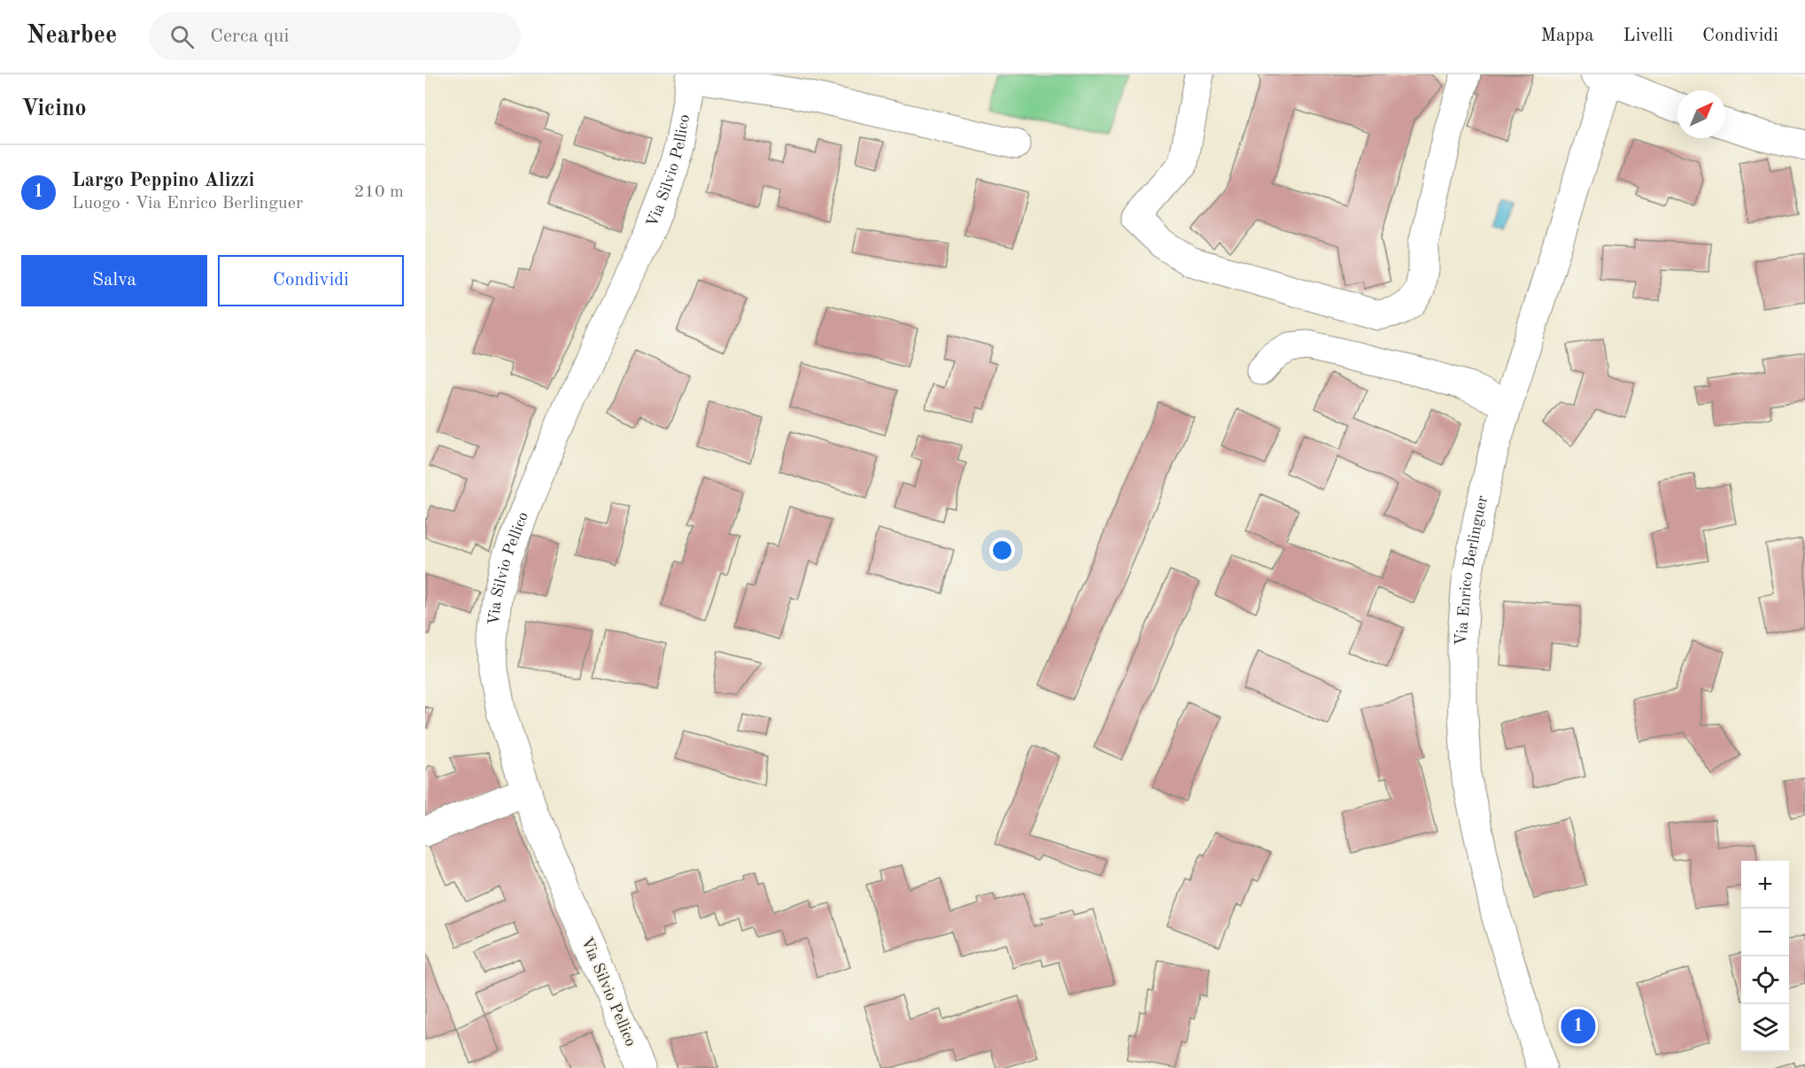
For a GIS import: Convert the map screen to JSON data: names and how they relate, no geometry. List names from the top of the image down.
{
  "streets": {
    "street": ["Via Silvio Pellico", "Via Enrico Berlinguer"]
  },
  "north": "top right",
  "page": {
    "header": "Nearbee",
    "search": "Cerca qui",
    "nav": ["Mappa", "Livelli", "Condividi"],
    "heading": "Vicino",
    "list": [
      {
        "mark": "1",
        "name": "Largo Peppino Alizzi",
        "note": "Luogo · Via Enrico Berlinguer",
        "value": "210 m"
      }
    ],
    "buttons": ["Salva", "Condividi"],
    "map_buttons": ["+", "−"],
    "pins": "1"
  }
}
